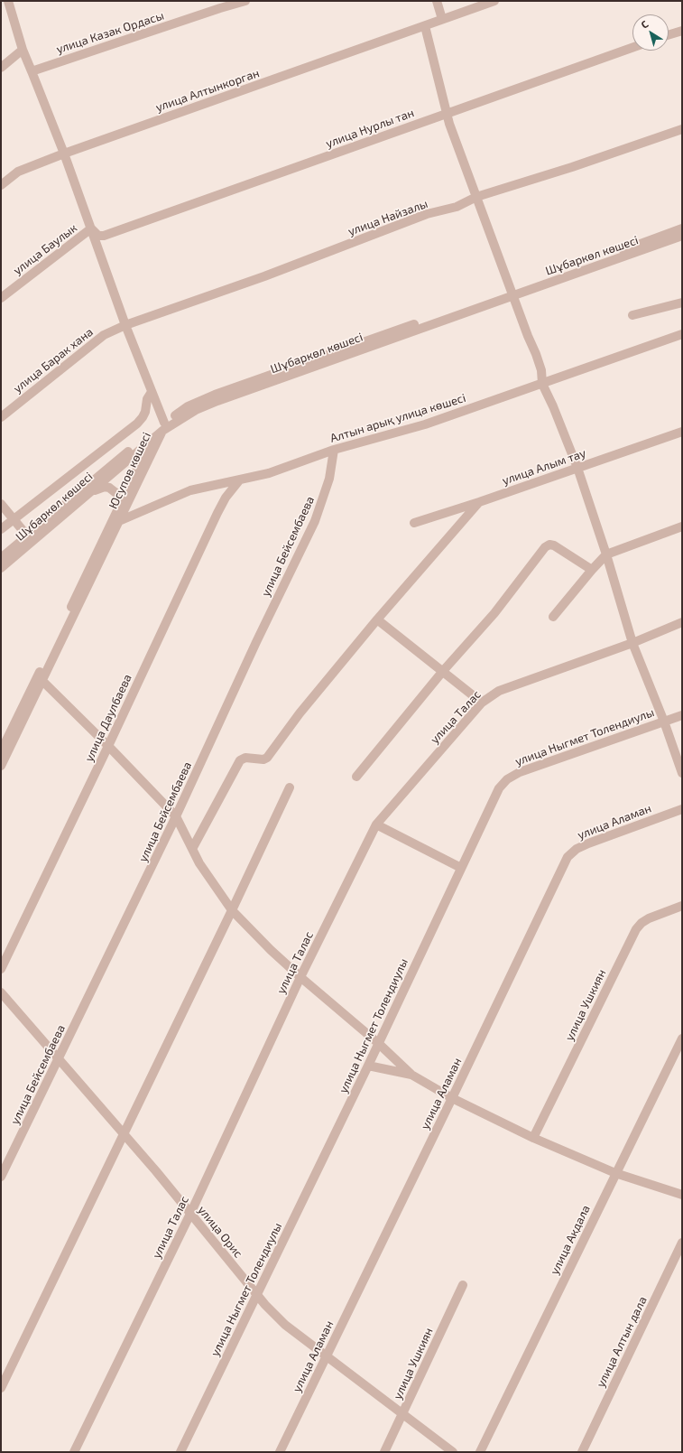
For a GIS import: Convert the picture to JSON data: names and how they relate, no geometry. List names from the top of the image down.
{
  "streets": {
    "street": [
      "улица Казак Ордасы",
      "улица Алтынкорган",
      "улица Нурлы тан",
      "улица Найзалы",
      "улица Баулык",
      "Шұбаркөл көшесі",
      "улица Барак хана",
      "Алтын арық улица көшесі",
      "улица Алым тау",
      "Юсупов көшесі",
      "улица Бейсембаева",
      "улица Талас",
      "улица Даулбаева",
      "улица Ныгмет Толендиулы",
      "улица Аламан",
      "улица Ушкиян",
      "улица Орис",
      "улица Акдала",
      "улица Алтын дала"
    ]
  },
  "crossings": [
    ["улица Нурлы тан", "улица Баулык"],
    ["улица Найзалы", "улица Барак хана"],
    ["Шұбаркөл көшесі", "Юсупов көшесі"],
    ["Алтын арық улица көшесі", "Юсупов көшесі"],
    ["Алтын арық улица көшесі", "улица Бейсембаева"],
    ["Алтын арық улица көшесі", "улица Даулбаева"],
    ["улица Бейсембаева", "улица Орис"],
    ["улица Талас", "улица Орис"],
    ["улица Ныгмет Толендиулы", "улица Орис"],
    ["улица Аламан", "улица Орис"],
    ["улица Ушкиян", "улица Орис"]
  ],
  "north": "top left"
}
